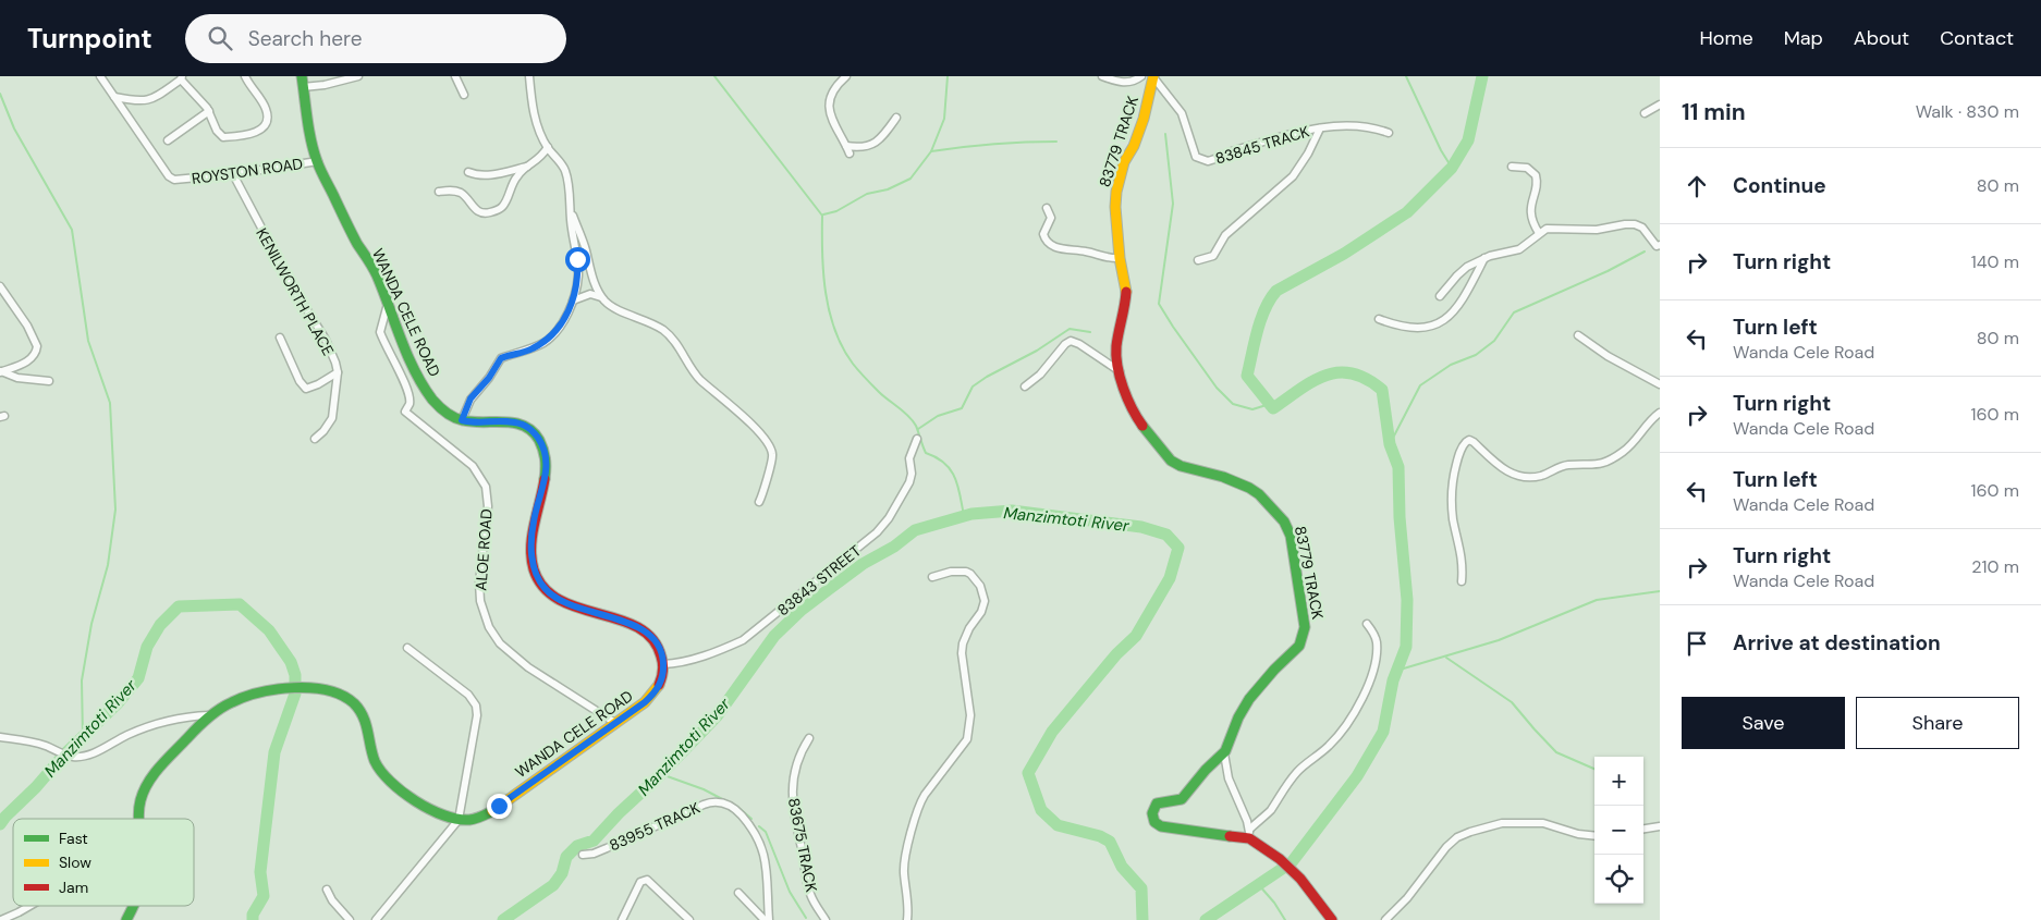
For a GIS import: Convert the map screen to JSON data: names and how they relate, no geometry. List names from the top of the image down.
{
  "streets": {
    "street": [
      "83779 TRACK",
      "83845 TRACK",
      "ROYSTON ROAD",
      "KENILWORTH PLACE",
      "WANDA CELE ROAD",
      "ALOE ROAD",
      "83843 STREET",
      "83955 TRACK",
      "83675 TRACK"
    ]
  },
  "crossings": [
    ["83779 TRACK", "83845 TRACK"],
    ["ROYSTON ROAD", "KENILWORTH PLACE"],
    ["ROYSTON ROAD", "WANDA CELE ROAD"],
    ["WANDA CELE ROAD", "ALOE ROAD"],
    ["WANDA CELE ROAD", "83843 STREET"]
  ],
  "water": ["Manzimtoti River"],
  "legend": ["Fast", "Slow", "Jam"],
  "page": {
    "header": "Turnpoint",
    "search": "Search here",
    "nav": [
      "Home",
      "Map",
      "About",
      "Contact"
    ],
    "heading": ["11 min", "Walk · 830 m"],
    "list": [
      ["Continue", "80 m"],
      ["Turn right", "140 m"],
      ["Turn left", "Wanda Cele Road", "80 m"],
      ["Turn right", "Wanda Cele Road", "160 m"],
      ["Turn left", "Wanda Cele Road", "160 m"],
      ["Turn right", "Wanda Cele Road", "210 m"],
      "Arrive at destination"
    ],
    "buttons": ["Save", "Share"],
    "map_buttons": ["+", "−"]
  }
}
